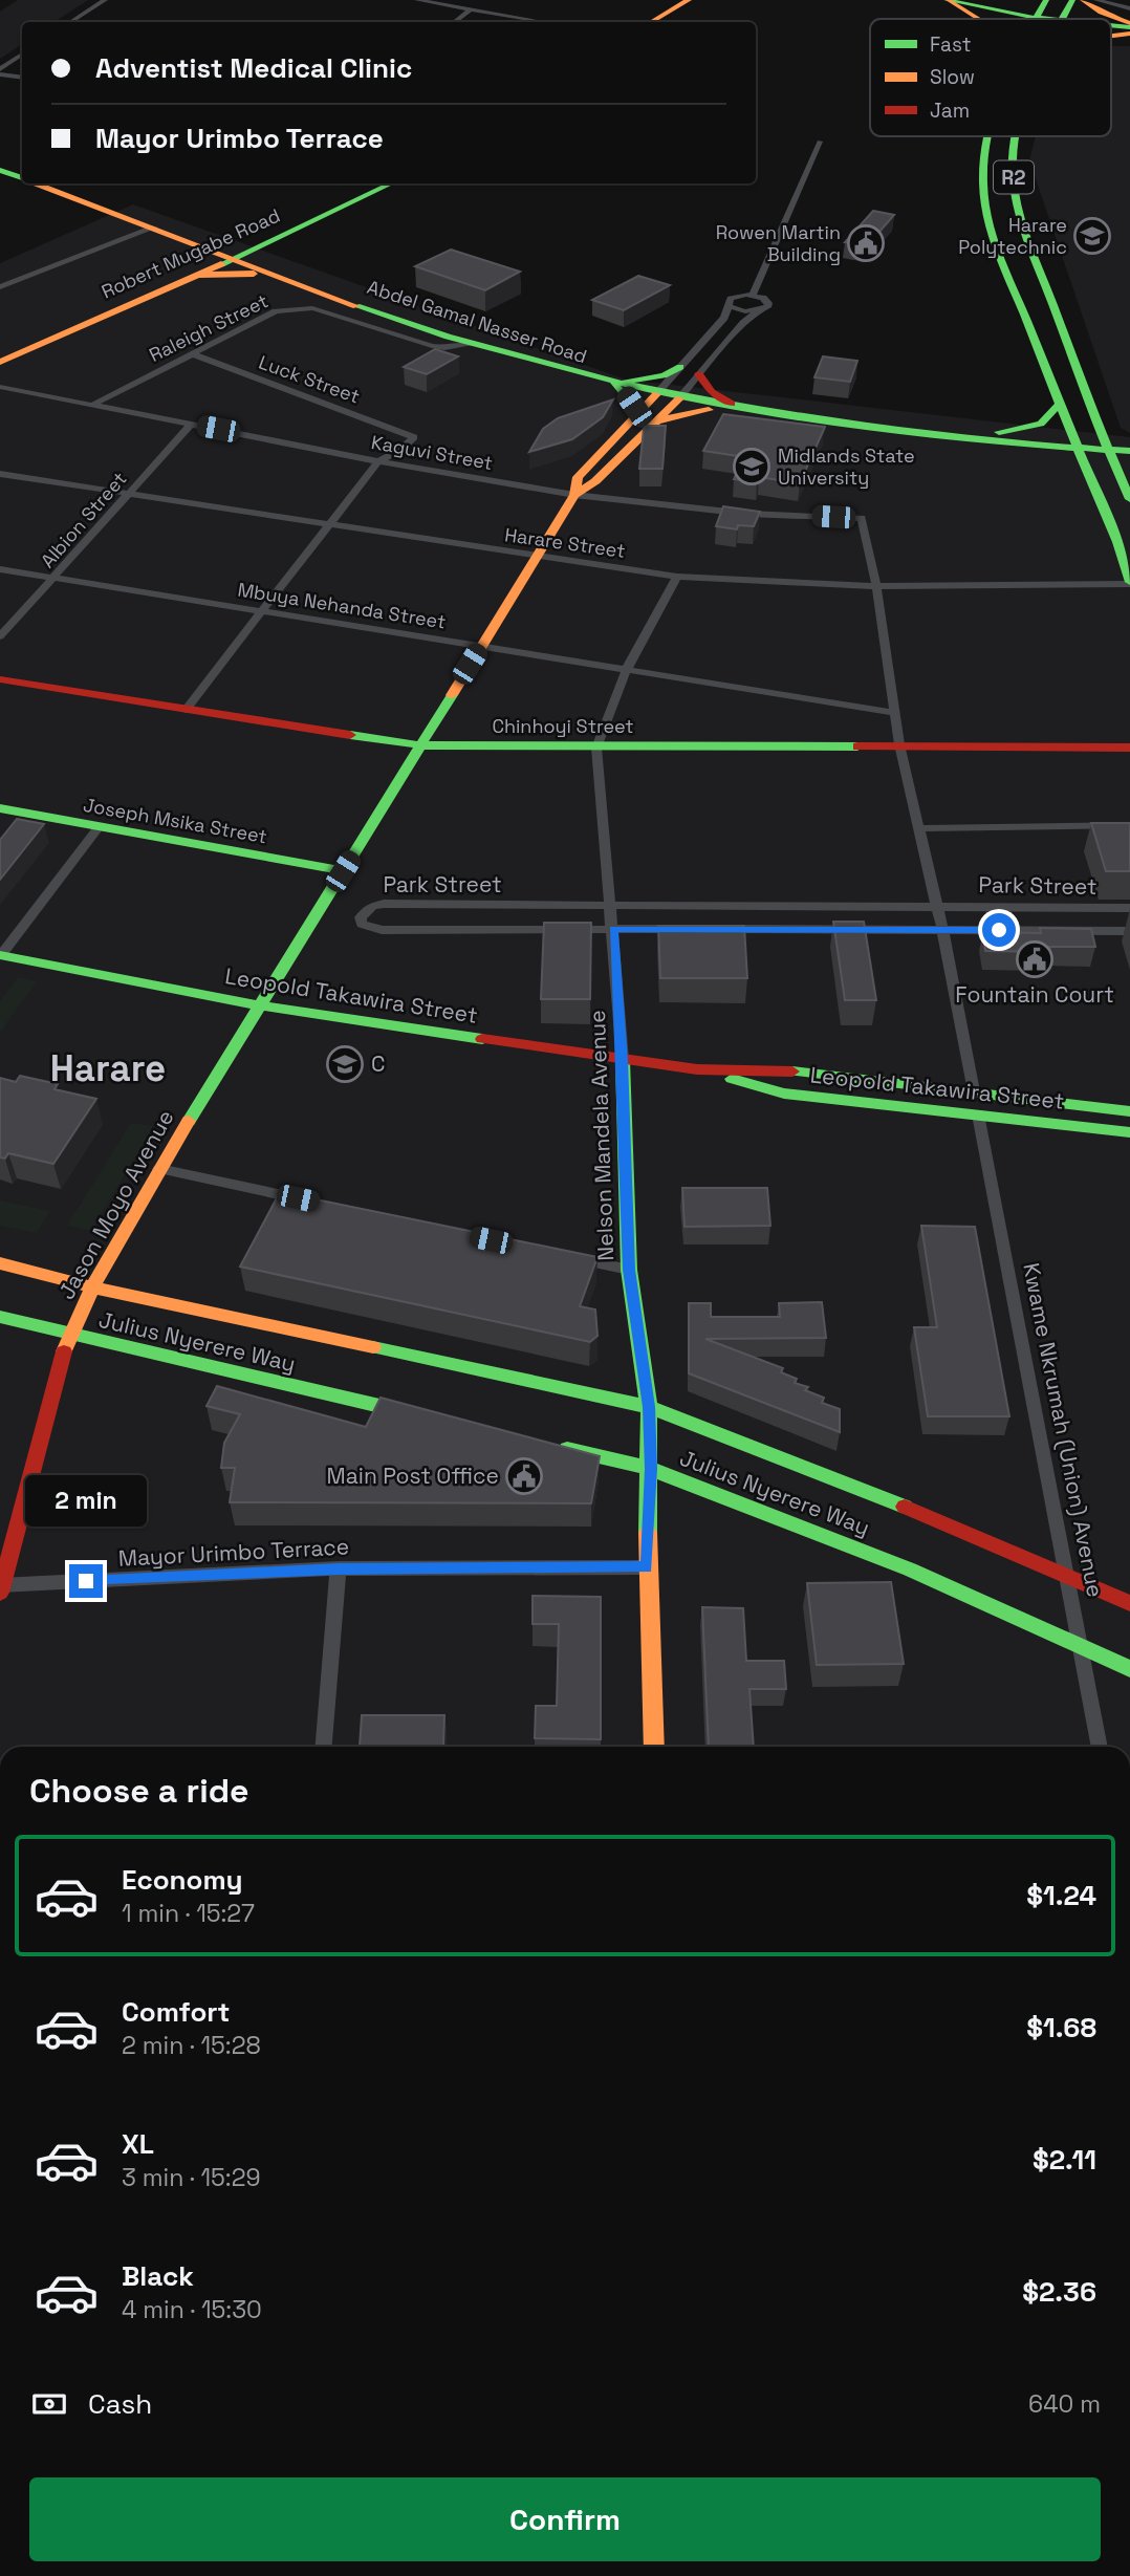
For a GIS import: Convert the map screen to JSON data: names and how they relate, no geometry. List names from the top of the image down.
{
  "streets": {
    "main road": [
      "R2",
      "Robert Mugabe Road",
      "Abdel Gamal Nasser Road",
      "Chinhoyi Street",
      "Joseph Msika Street",
      "Leopold Takawira Street",
      "Nelson Mandela Avenue",
      "Jason Moyo Avenue",
      "Julius Nyerere Way"
    ],
    "street": [
      "Raleigh Street",
      "Luck Street",
      "Kaguvi Street",
      "Albion Street",
      "Harare Street",
      "Mbuya Nehanda Street",
      "Park Street",
      "Kwame Nkrumah (Union) Avenue",
      "Mayor Urimbo Terrace"
    ]
  },
  "crossings": [
    ["R2", "Abdel Gamal Nasser Road"],
    ["R2", "Harare Street"],
    ["Robert Mugabe Road", "Abdel Gamal Nasser Road"],
    ["Abdel Gamal Nasser Road", "Raleigh Street"],
    ["Abdel Gamal Nasser Road", "Jason Moyo Avenue"],
    ["Raleigh Street", "Luck Street"],
    ["Raleigh Street", "Kaguvi Street"],
    ["Luck Street", "Kaguvi Street"],
    ["Kaguvi Street", "Albion Street"],
    ["Kaguvi Street", "Harare Street"],
    ["Kaguvi Street", "Jason Moyo Avenue"],
    ["Albion Street", "Harare Street"],
    ["Albion Street", "Mbuya Nehanda Street"],
    ["Harare Street", "Nelson Mandela Avenue"],
    ["Harare Street", "Jason Moyo Avenue"],
    ["Mbuya Nehanda Street", "Nelson Mandela Avenue"],
    ["Mbuya Nehanda Street", "Jason Moyo Avenue"],
    ["Chinhoyi Street", "Nelson Mandela Avenue"],
    ["Chinhoyi Street", "Jason Moyo Avenue"],
    ["Joseph Msika Street", "Jason Moyo Avenue"],
    ["Park Street", "Nelson Mandela Avenue"],
    ["Leopold Takawira Street", "Nelson Mandela Avenue"],
    ["Leopold Takawira Street", "Jason Moyo Avenue"],
    ["Leopold Takawira Street", "Kwame Nkrumah (Union) Avenue"],
    ["Nelson Mandela Avenue", "Julius Nyerere Way"],
    ["Nelson Mandela Avenue", "Mayor Urimbo Terrace"],
    ["Jason Moyo Avenue", "Julius Nyerere Way"],
    ["Jason Moyo Avenue", "Mayor Urimbo Terrace"],
    ["Julius Nyerere Way", "Kwame Nkrumah (Union) Avenue"]
  ],
  "districts": ["Harare"],
  "places": {
    "school or university": ["Harare Polytechnic", "Midlands State University", "C"],
    "public building": ["Rowen Martin Building", "Fountain Court", "Main Post Office"]
  },
  "legend": ["Fast", "Slow", "Jam"],
  "page": {
    "banner": ["Adventist Medical Clinic", "Mayor Urimbo Terrace"],
    "bubble": "2 min",
    "heading": "Choose a ride",
    "list": [
      {
        "name": "Economy",
        "note": "1 min · 15:27",
        "value": "$1.24"
      },
      {
        "name": "Comfort",
        "note": "2 min · 15:28",
        "value": "$1.68"
      },
      {
        "name": "XL",
        "note": "3 min · 15:29",
        "value": "$2.11"
      },
      {
        "name": "Black",
        "note": "4 min · 15:30",
        "value": "$2.36"
      }
    ],
    "pay": ["Cash", "640 m"],
    "buttons": "Confirm"
  }
}
